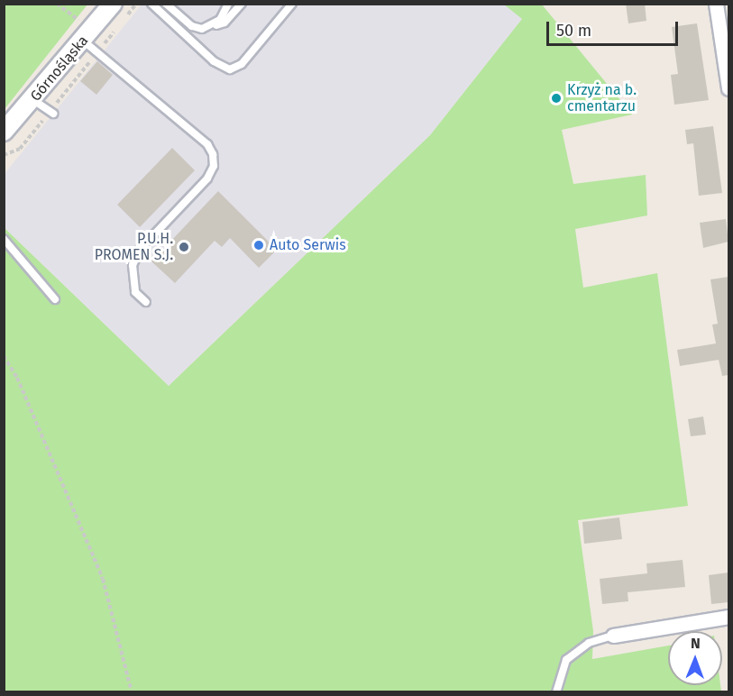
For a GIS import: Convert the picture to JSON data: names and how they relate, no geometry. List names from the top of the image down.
{
  "streets": {
    "street": ["Górnośląska"]
  },
  "places": ["Krzyż na b. cmentarzu", "Auto Serwis", "P.U.H. PROMEN S.J."],
  "scale_bar": "50 m",
  "north": "top"
}
